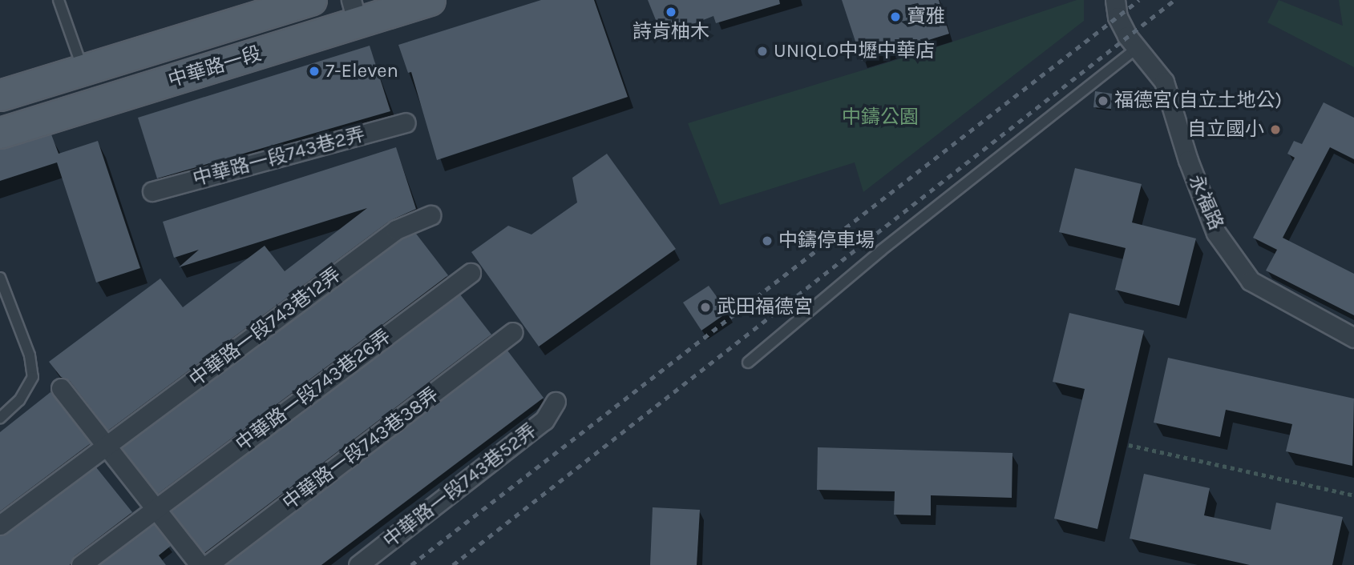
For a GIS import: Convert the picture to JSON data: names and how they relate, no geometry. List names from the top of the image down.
{
  "streets": {
    "main road": ["中華路一段"],
    "street": [
      "中華路一段743巷2弄",
      "永福路",
      "中華路一段743巷12弄",
      "中華路一段743巷26弄",
      "中華路一段743巷38弄",
      "中華路一段743巷52弄"
    ]
  },
  "parks": ["中鑄公園"],
  "places": [
    "詩肯柚木",
    "寶雅",
    "UNIQLO中壢中華店",
    "7-Eleven",
    "福德宮(自立土地公)",
    "自立國小",
    "中鑄停車場",
    "武田福德宮"
  ]
}
